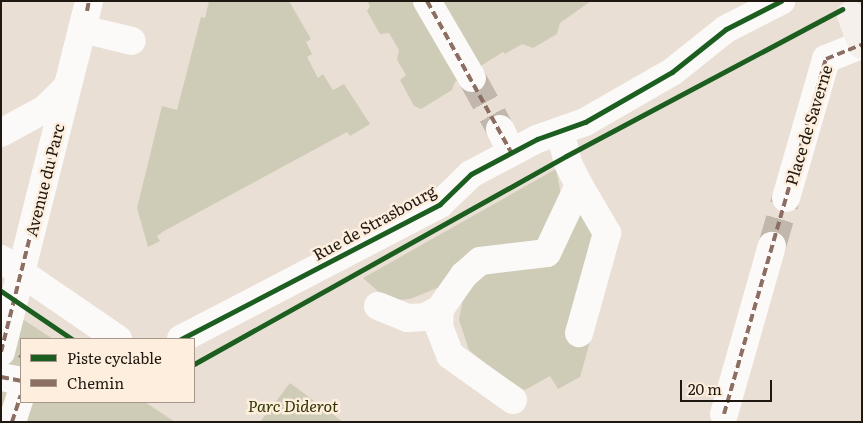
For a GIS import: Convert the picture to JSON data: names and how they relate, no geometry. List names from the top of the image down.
{
  "streets": {
    "street": ["Place de Saverne", "Avenue du Parc", "Rue de Strasbourg"]
  },
  "parks": ["Parc Diderot"],
  "legend": ["Piste cyclable", "Chemin"],
  "scale_bar": "20 m"
}
